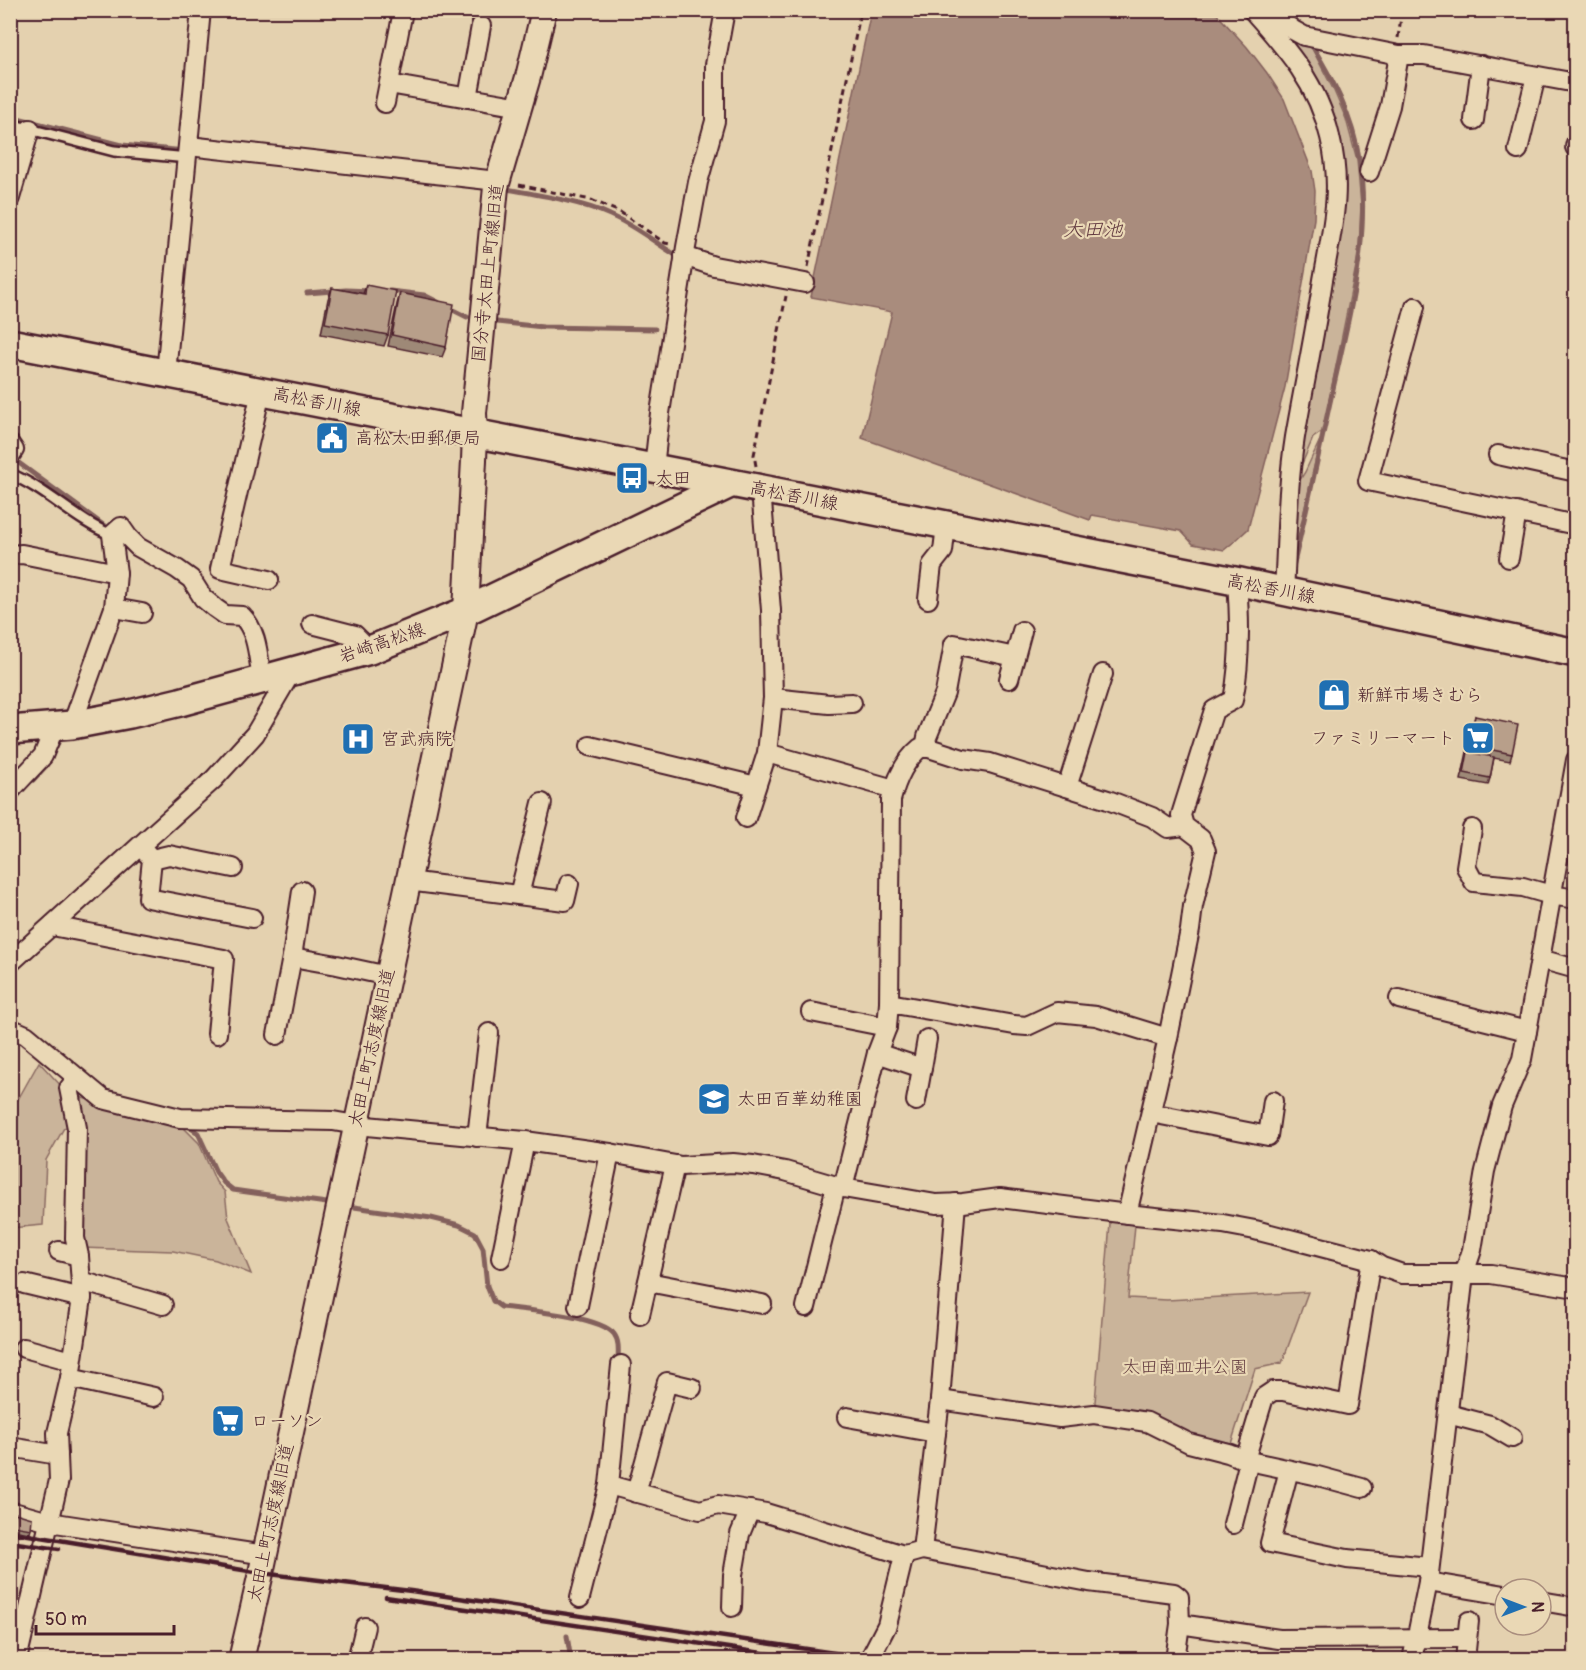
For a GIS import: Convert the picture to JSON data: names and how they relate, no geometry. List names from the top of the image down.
{
  "streets": {
    "main road": ["高松香川線", "岩崎高松線"],
    "street": ["国分寺太田上町線旧道", "太田上町志度線旧道"]
  },
  "crossings": [
    ["国分寺太田上町線旧道", "高松香川線"],
    ["国分寺太田上町線旧道", "太田上町志度線旧道"],
    ["高松香川線", "岩崎高松線"],
    ["高松香川線", "太田上町志度線旧道"],
    ["岩崎高松線", "太田上町志度線旧道"]
  ],
  "water": ["大田池"],
  "parks": ["太田南皿井公園"],
  "places": {
    "public building": ["高松太田郵便局"],
    "bus stop": ["太田"],
    "shop": ["新鮮市場きむら"],
    "supermarket": ["ファミリーマート", "ローソン"],
    "hospital": ["宮武病院"],
    "school or university": ["太田百華幼稚園"]
  },
  "scale_bar": "50 m",
  "north": "right"
}
